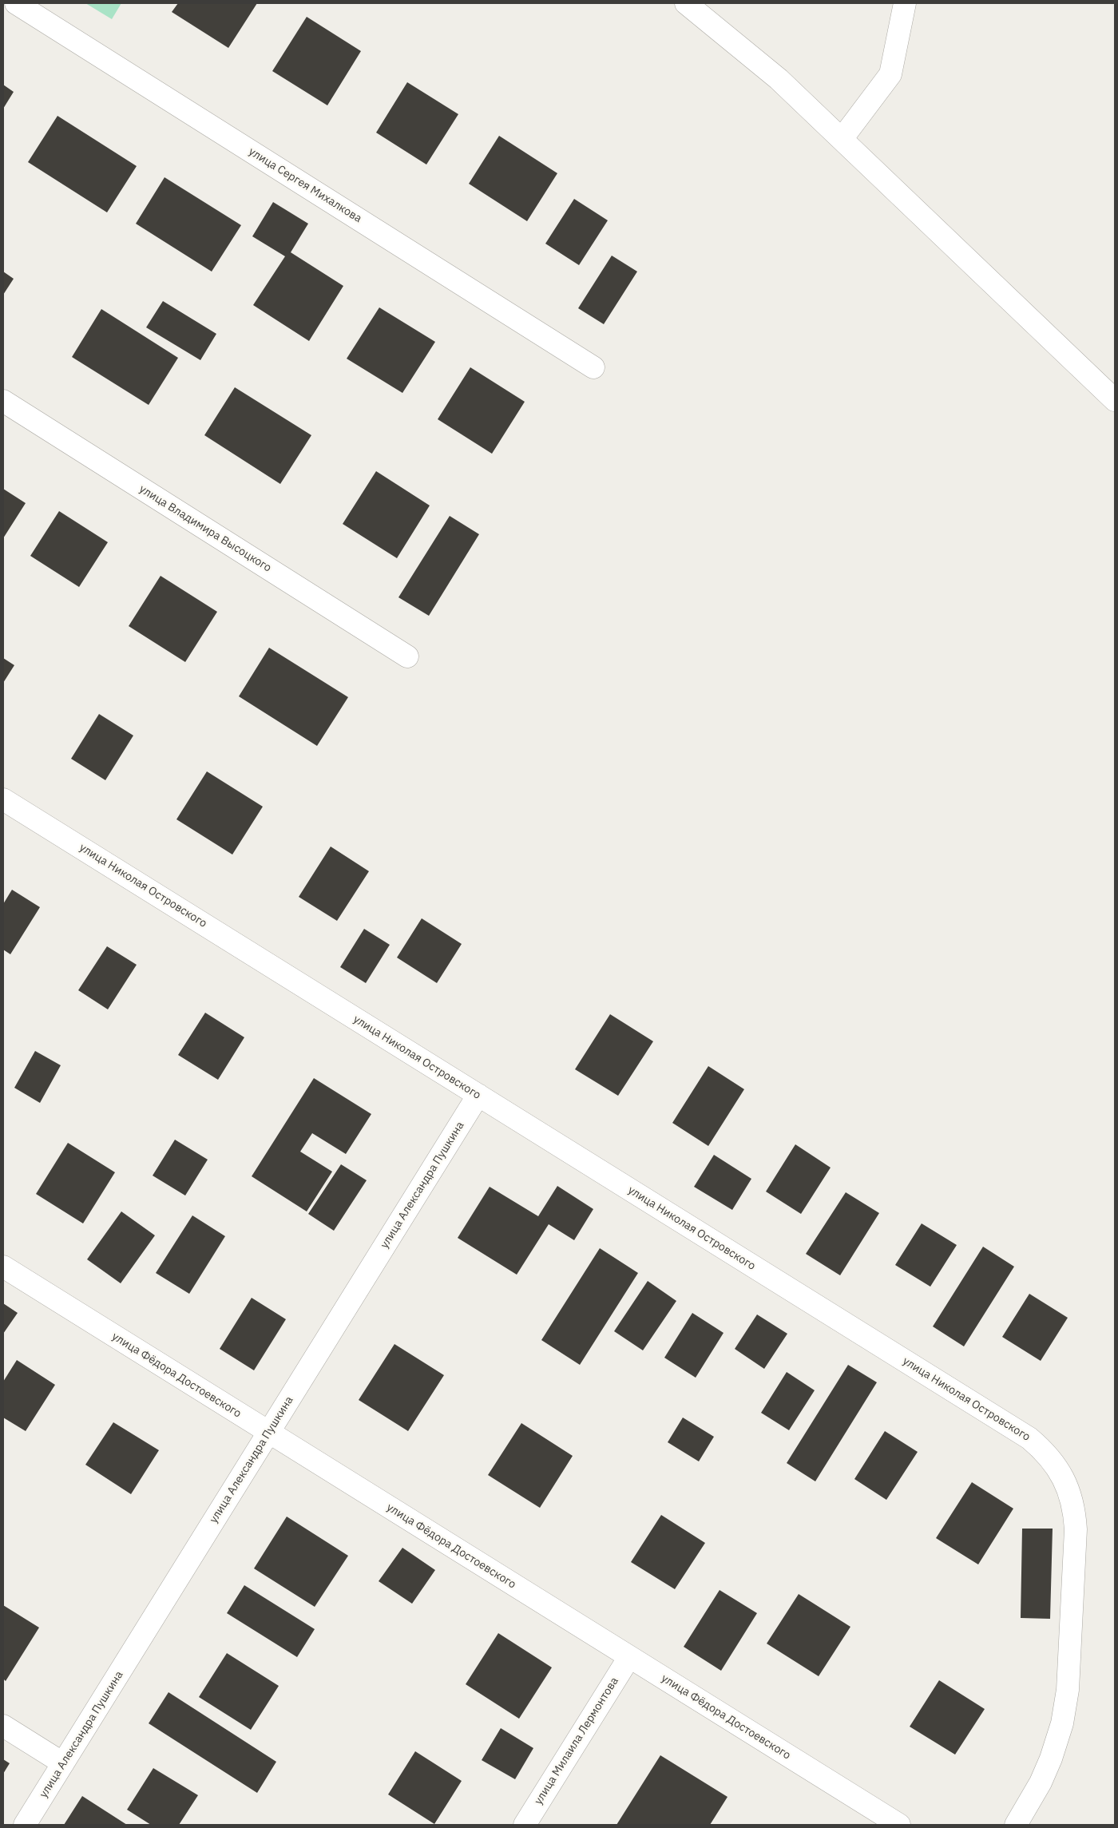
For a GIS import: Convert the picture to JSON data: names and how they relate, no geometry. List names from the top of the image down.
{
  "streets": {
    "street": [
      "улица Сергея Михалкова",
      "улица Владимира Высоцкого",
      "улица Николая Островского",
      "улица Александра Пушкина",
      "улица Фёдора Достоевского",
      "улица Милаила Лермонтова"
    ]
  },
  "crossings": [
    ["улица Николая Островского", "улица Александра Пушкина"],
    ["улица Александра Пушкина", "улица Фёдора Достоевского"],
    ["улица Фёдора Достоевского", "улица Милаила Лермонтова"]
  ]
}
